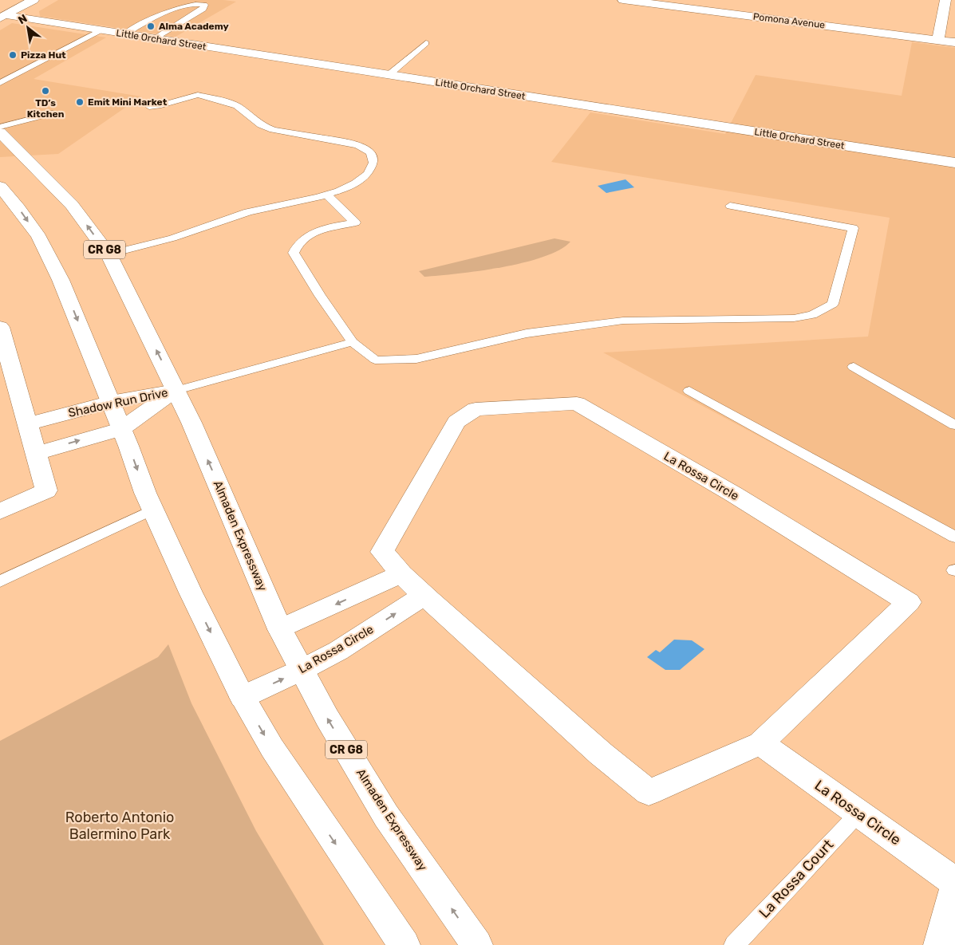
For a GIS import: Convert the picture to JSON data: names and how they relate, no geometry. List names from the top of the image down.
{
  "streets": {
    "street": [
      "Pomona Avenue",
      "Little Orchard Street",
      "CR G8",
      "Shadow Run Drive",
      "La Rossa Circle",
      "Almaden Expressway"
    ],
    "lane": ["La Rossa Court"]
  },
  "crossings": [
    ["Shadow Run Drive", "Almaden Expressway"],
    ["La Rossa Circle", "Almaden Expressway"],
    ["La Rossa Circle", "La Rossa Court"]
  ],
  "parks": ["Roberto Antonio Balermino Park"],
  "places": [
    "Alma Academy",
    "Pizza Hut",
    "TD’s Kitchen",
    "Emit Mini Market"
  ],
  "north": "top left"
}
